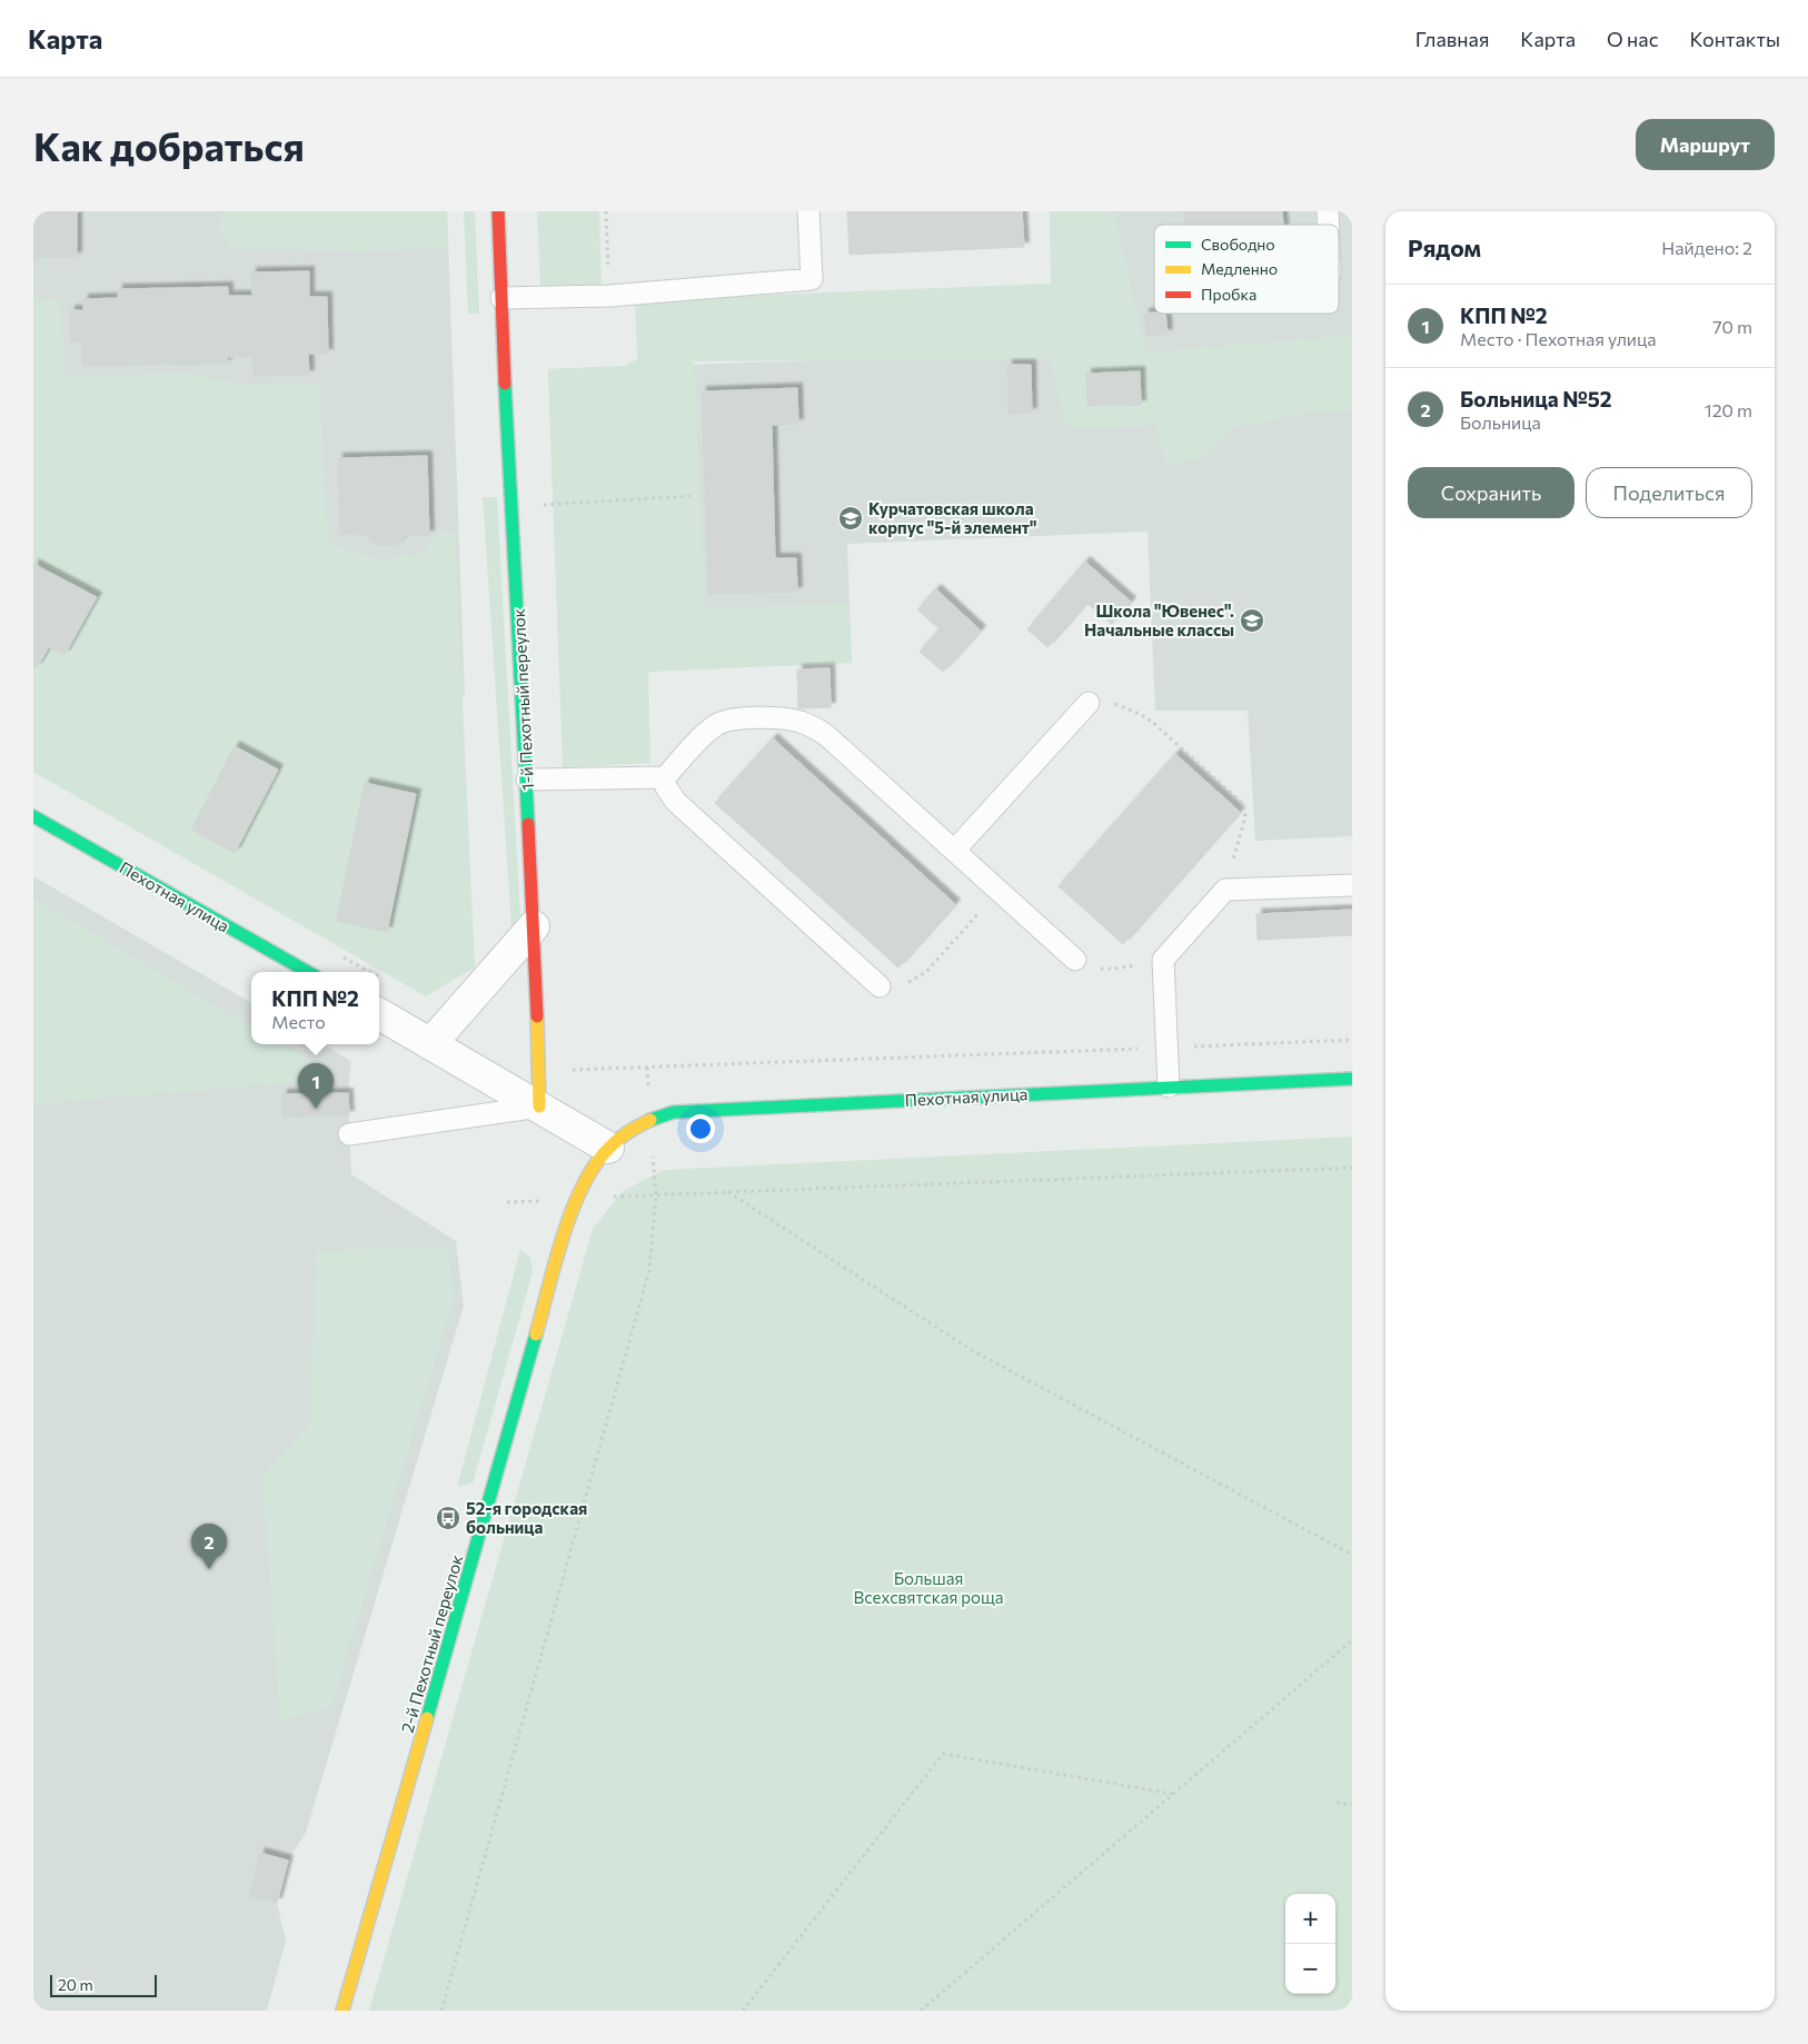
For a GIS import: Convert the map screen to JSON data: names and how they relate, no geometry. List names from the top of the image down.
{
  "streets": {
    "street": ["1-й Пехотный переулок", "Пехотная улица", "2-й Пехотный переулок"]
  },
  "crossings": [
    ["Пехотная улица", "2-й Пехотный переулок"]
  ],
  "parks": ["Большая Всехсвятская роща"],
  "places": {
    "school or university": ["Курчатовская школа корпус \"5-й элемент\"", "Школа \"Ювенес\". Начальные классы"],
    "bus stop": ["52-я городская больница"]
  },
  "legend": ["Свободно", "Медленно", "Пробка"],
  "scale_bar": "20 m",
  "page": {
    "header": "Карта",
    "nav": [
      "Главная",
      "Карта",
      "О нас",
      "Контакты"
    ],
    "buttons": [
      "Маршрут",
      ["Сохранить", "Поделиться"]
    ],
    "title": "Как добраться",
    "heading": ["Рядом", "Найдено: 2"],
    "list": [
      {
        "mark": "1",
        "name": "КПП №2",
        "note": "Место · Пехотная улица",
        "value": "70 m"
      },
      {
        "mark": "2",
        "name": "Больница №52",
        "note": "Больница",
        "value": "120 m"
      }
    ],
    "popup": ["КПП №2", "Место"],
    "pins": ["1", "2"],
    "map_buttons": ["+", "−"],
    "scale": "20 m"
  }
}
